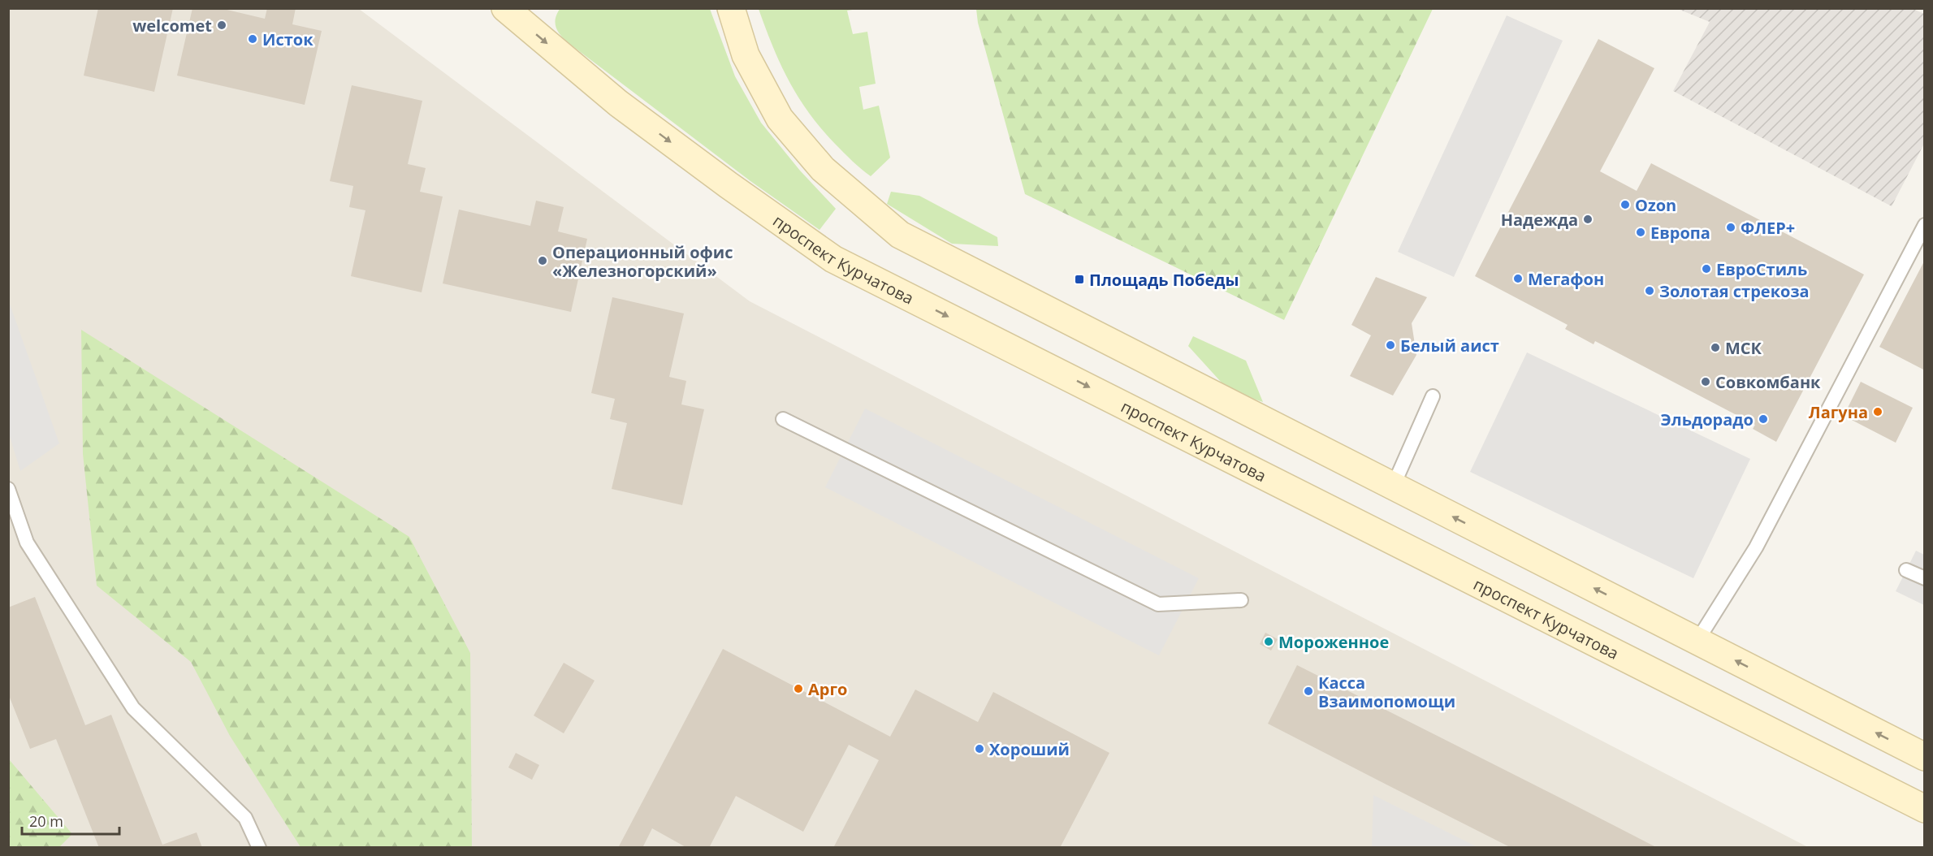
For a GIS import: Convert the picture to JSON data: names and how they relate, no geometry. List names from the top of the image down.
{
  "streets": {
    "main road": ["проспект Курчатова"]
  },
  "places": {
    "other": [
      "welcomet",
      "Исток",
      "Ozon",
      "Надежда",
      "ФЛЕР+",
      "Европа",
      "Операционный офис «Железногорский»",
      "ЕвроСтиль",
      "Мегафон",
      "Золотая стрекоза",
      "Белый аист",
      "МСК",
      "Совкомбанк",
      "Лагуна",
      "Эльдорадо",
      "Мороженное",
      "Арго",
      "Касса Взаимопомощи",
      "Хороший"
    ],
    "transit": ["Площадь Победы"]
  },
  "scale_bar": "20 m"
}
